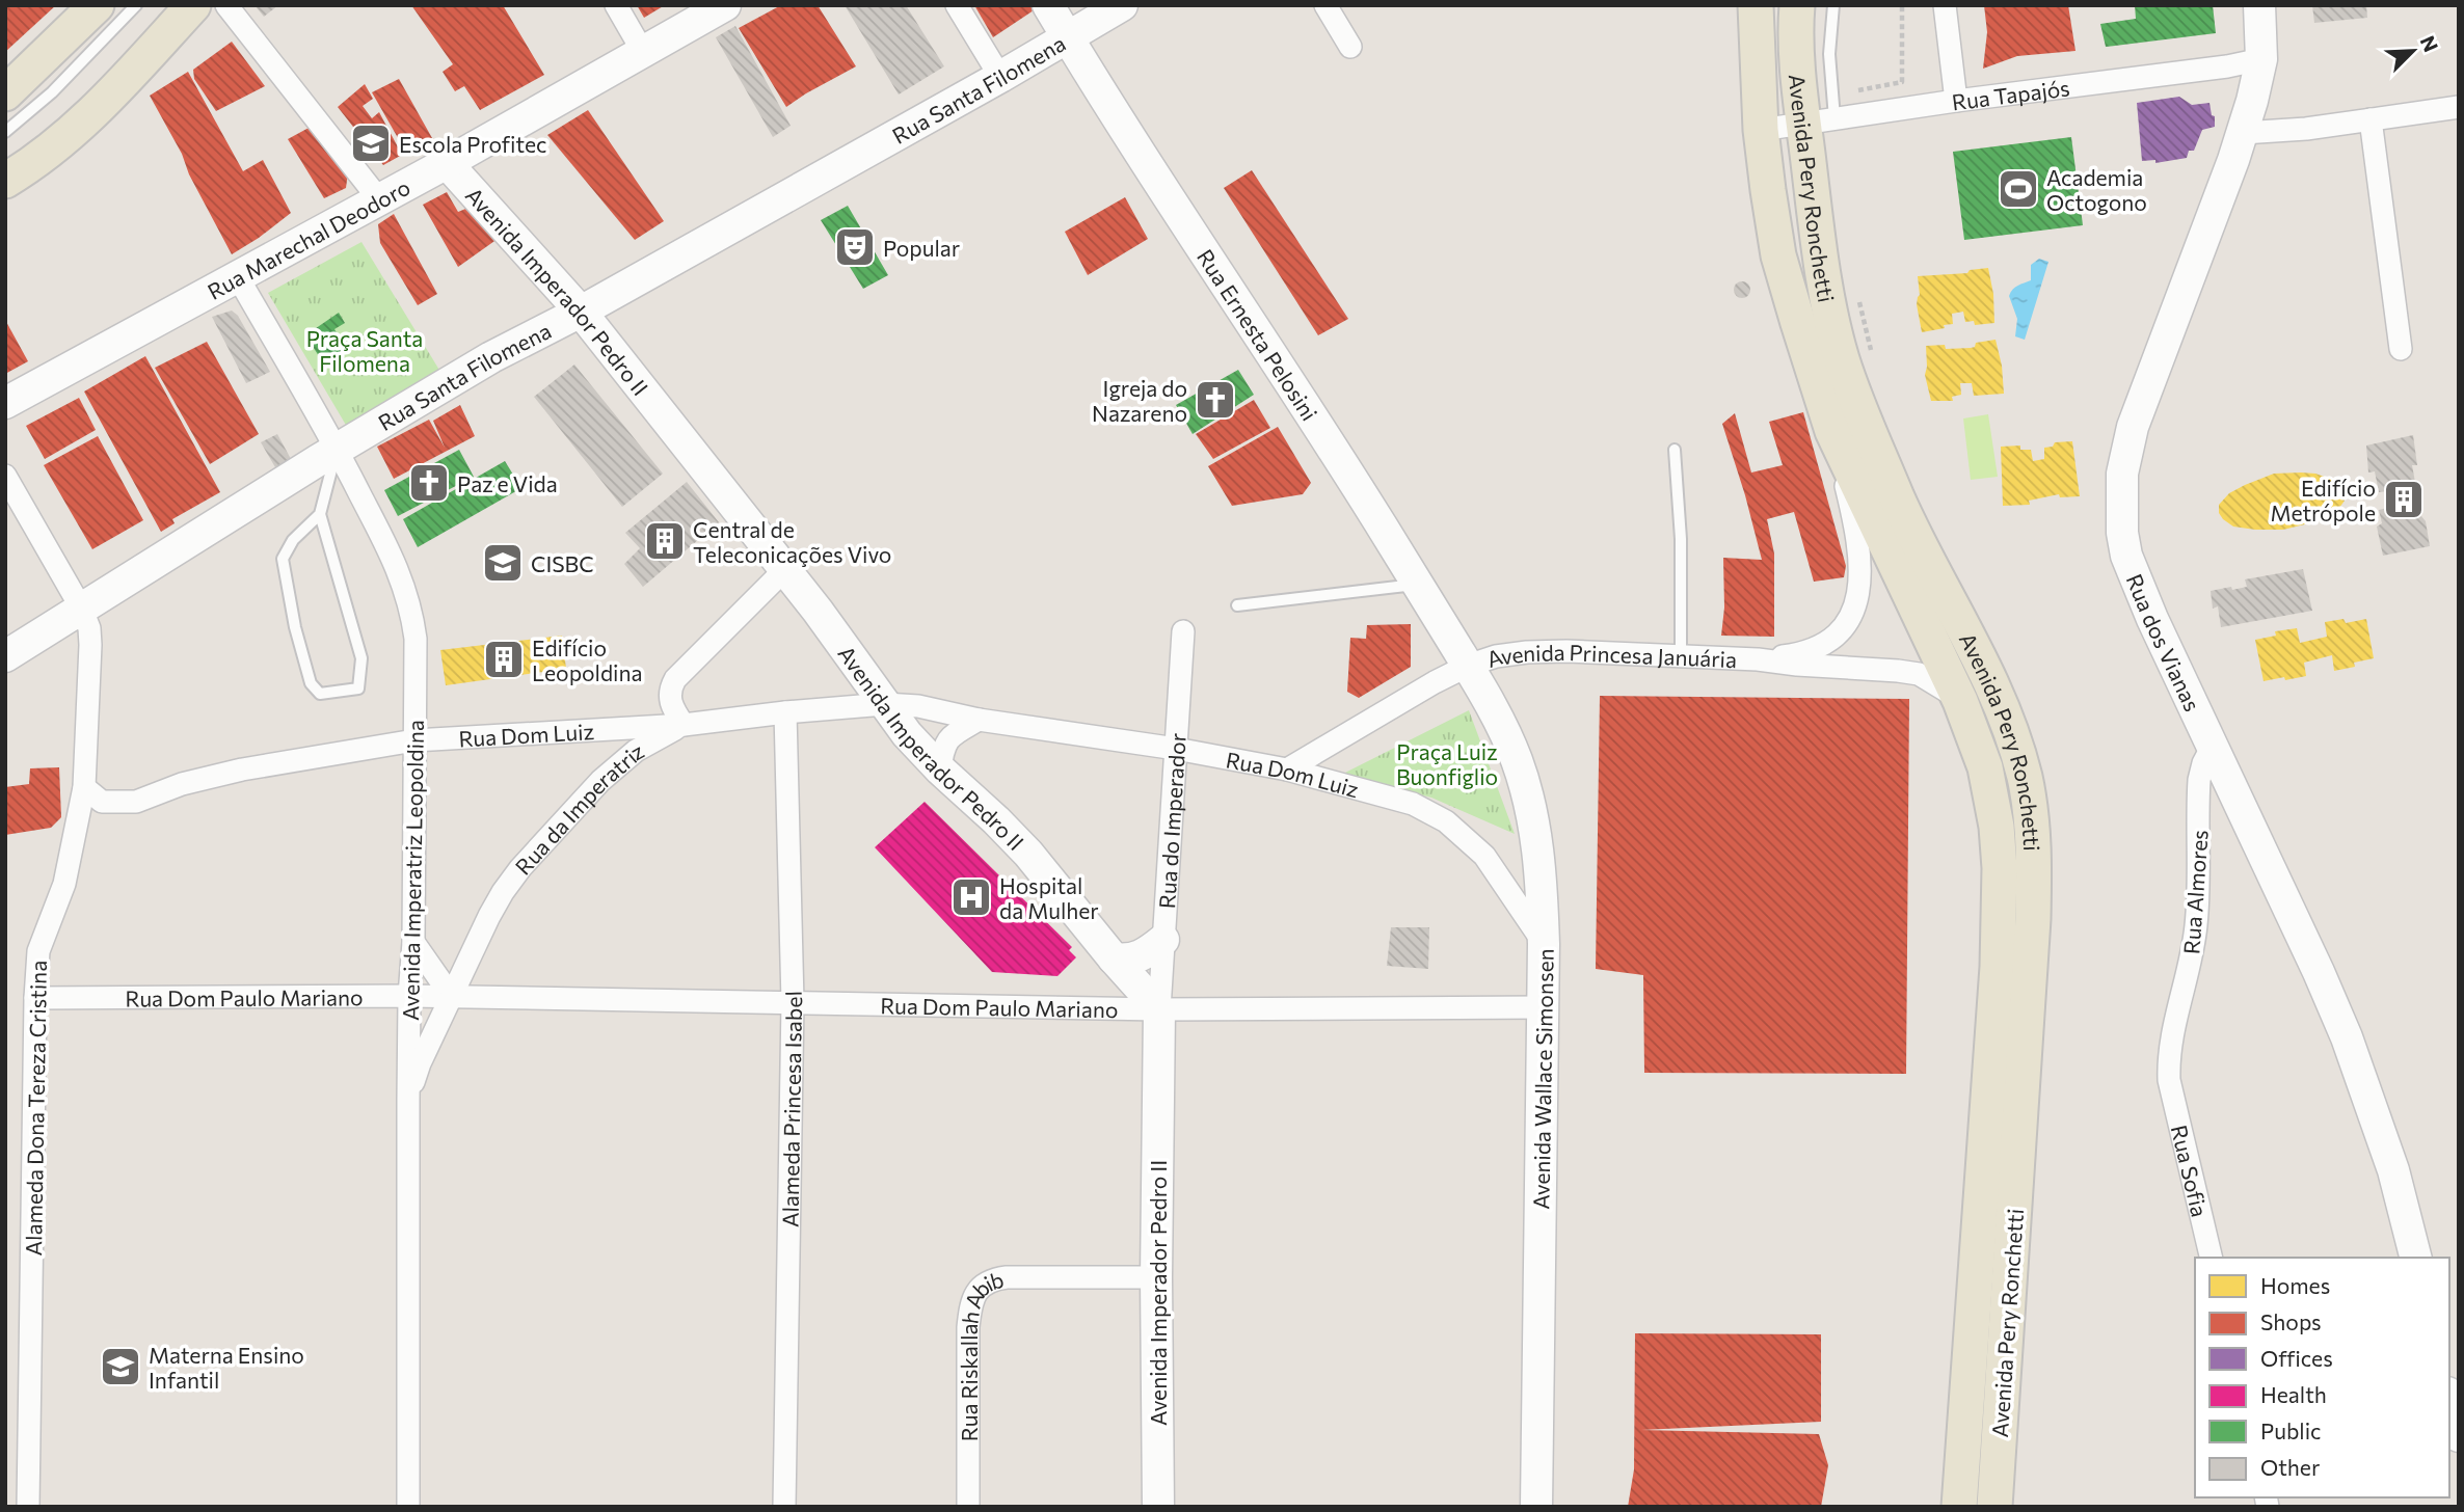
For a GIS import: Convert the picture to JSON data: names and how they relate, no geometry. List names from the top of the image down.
{
  "streets": {
    "main road": ["Avenida Pery Ronchetti"],
    "street": [
      "Rua Santa Filomena",
      "Rua Tapajós",
      "Rua Marechal Deodoro",
      "Avenida Imperador Pedro II",
      "Rua Ernesta Pelosini",
      "Rua dos Vianas",
      "Avenida Princesa Januária",
      "Rua Dom Luiz",
      "Rua da Imperatriz",
      "Rua do Imperador",
      "Avenida Imperatriz Leopoldina",
      "Rua Almores",
      "Rua Dom Paulo Mariano",
      "Avenida Wallace Simonsen",
      "Alameda Dona Tereza Cristina",
      "Alameda Princesa Isabel",
      "Rua Sofia",
      "Rua Riskallah Abib"
    ]
  },
  "crossings": [
    ["Rua Santa Filomena", "Avenida Imperador Pedro II"],
    ["Rua Santa Filomena", "Rua Ernesta Pelosini"],
    ["Rua Santa Filomena", "Avenida Imperatriz Leopoldina"],
    ["Rua Santa Filomena", "Alameda Dona Tereza Cristina"],
    ["Rua Tapajós", "Avenida Pery Ronchetti"],
    ["Rua Tapajós", "Rua dos Vianas"],
    ["Avenida Pery Ronchetti", "Avenida Princesa Januária"],
    ["Rua Marechal Deodoro", "Avenida Imperador Pedro II"],
    ["Rua Marechal Deodoro", "Avenida Imperatriz Leopoldina"],
    ["Avenida Imperador Pedro II", "Rua Dom Luiz"],
    ["Avenida Imperador Pedro II", "Rua do Imperador"],
    ["Avenida Imperador Pedro II", "Rua Dom Paulo Mariano"],
    ["Avenida Imperador Pedro II", "Rua Riskallah Abib"],
    ["Rua Ernesta Pelosini", "Avenida Princesa Januária"],
    ["Rua Ernesta Pelosini", "Avenida Wallace Simonsen"],
    ["Rua dos Vianas", "Rua Almores"],
    ["Avenida Princesa Januária", "Rua Dom Luiz"],
    ["Avenida Princesa Januária", "Avenida Wallace Simonsen"],
    ["Rua Dom Luiz", "Rua da Imperatriz"],
    ["Rua Dom Luiz", "Rua do Imperador"],
    ["Rua Dom Luiz", "Avenida Imperatriz Leopoldina"],
    ["Rua Dom Luiz", "Avenida Wallace Simonsen"],
    ["Rua Dom Luiz", "Alameda Dona Tereza Cristina"],
    ["Rua Dom Luiz", "Alameda Princesa Isabel"],
    ["Rua da Imperatriz", "Avenida Imperatriz Leopoldina"],
    ["Rua da Imperatriz", "Rua Dom Paulo Mariano"],
    ["Rua do Imperador", "Rua Dom Paulo Mariano"],
    ["Avenida Imperatriz Leopoldina", "Rua Dom Paulo Mariano"],
    ["Rua Almores", "Rua Sofia"],
    ["Rua Dom Paulo Mariano", "Avenida Wallace Simonsen"],
    ["Rua Dom Paulo Mariano", "Alameda Dona Tereza Cristina"],
    ["Rua Dom Paulo Mariano", "Alameda Princesa Isabel"]
  ],
  "parks": ["Praça Santa Filomena", "Praça Luiz Buonfiglio"],
  "places": {
    "school or university": ["Escola Profitec", "CISBC", "Materna Ensino Infantil"],
    "sports": ["Academia Octogono"],
    "theatre": ["Popular"],
    "church": ["Igreja do Nazareno", "Paz e Vida"],
    "building": ["Edifício Metrópole", "Central de Teleconicações Vivo", "Edifício Leopoldina"],
    "hospital": ["Hospital da Mulher"]
  },
  "legend": [
    "Homes",
    "Shops",
    "Offices",
    "Health",
    "Public",
    "Other"
  ],
  "north": "top right"
}
